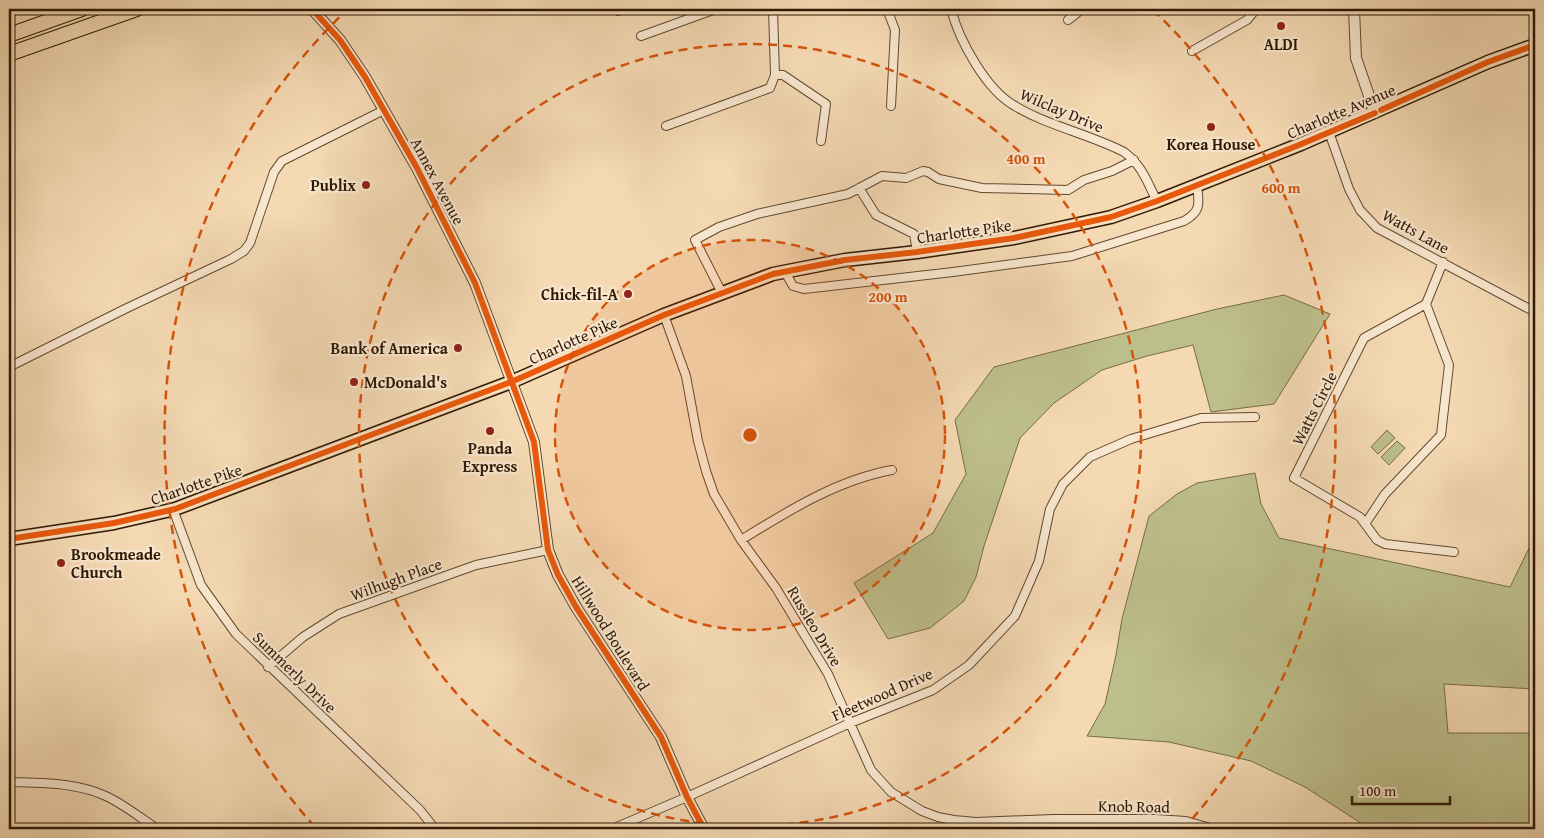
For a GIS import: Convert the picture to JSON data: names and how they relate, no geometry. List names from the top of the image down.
{
  "streets": {
    "main road": ["Charlotte Avenue", "Charlotte Pike"],
    "street": [
      "Wilclay Drive",
      "Annex Avenue",
      "Watts Lane",
      "Watts Circle",
      "Wilhugh Place",
      "Russleo Drive",
      "Hillwood Boulevard",
      "Summerly Drive",
      "Fleetwood Drive",
      "Knob Road"
    ]
  },
  "crossings": [
    ["Wilclay Drive", "Charlotte Avenue"],
    ["Wilclay Drive", "Charlotte Pike"],
    ["Charlotte Avenue", "Charlotte Pike"],
    ["Charlotte Avenue", "Watts Lane"],
    ["Annex Avenue", "Charlotte Pike"],
    ["Annex Avenue", "Hillwood Boulevard"],
    ["Charlotte Pike", "Russleo Drive"],
    ["Charlotte Pike", "Hillwood Boulevard"],
    ["Charlotte Pike", "Summerly Drive"],
    ["Wilhugh Place", "Hillwood Boulevard"],
    ["Wilhugh Place", "Summerly Drive"],
    ["Russleo Drive", "Fleetwood Drive"],
    ["Russleo Drive", "Knob Road"],
    ["Hillwood Boulevard", "Fleetwood Drive"]
  ],
  "places": [
    "ALDI",
    "Korea House",
    "Publix",
    "Chick-fil-A",
    "Bank of America",
    "McDonald's",
    "Panda Express",
    "Brookmeade Church"
  ],
  "scale_bar": "100 m",
  "rings": ["400 m", "600 m", "200 m"]
}
